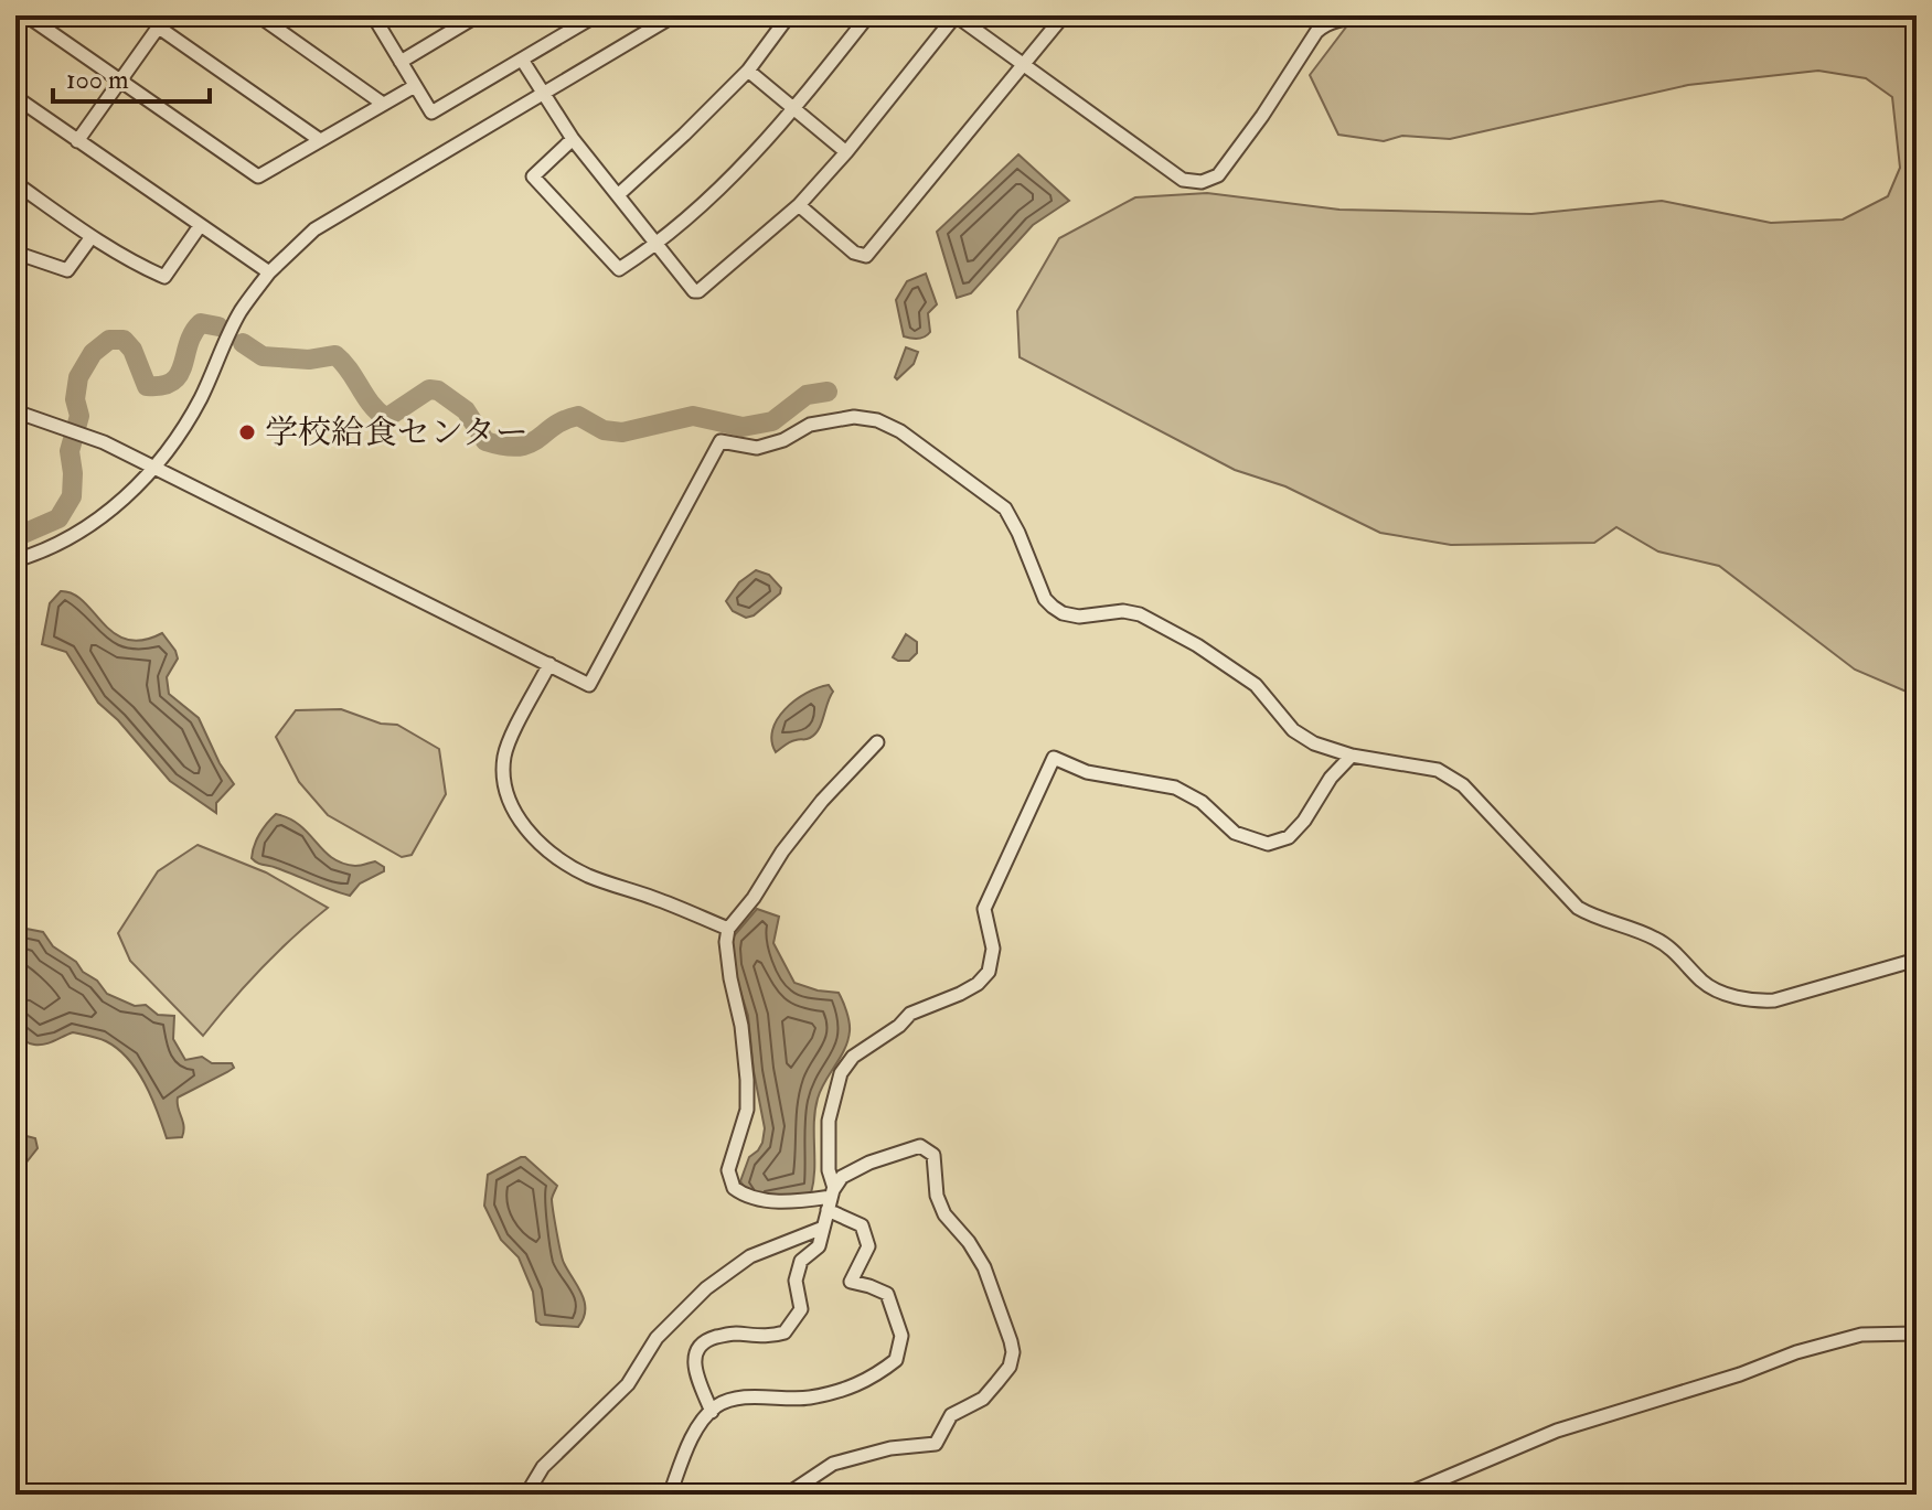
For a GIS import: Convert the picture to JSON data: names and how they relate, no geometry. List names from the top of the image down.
{
  "places": ["学校給食センター"],
  "scale_bar": "100 m"
}
